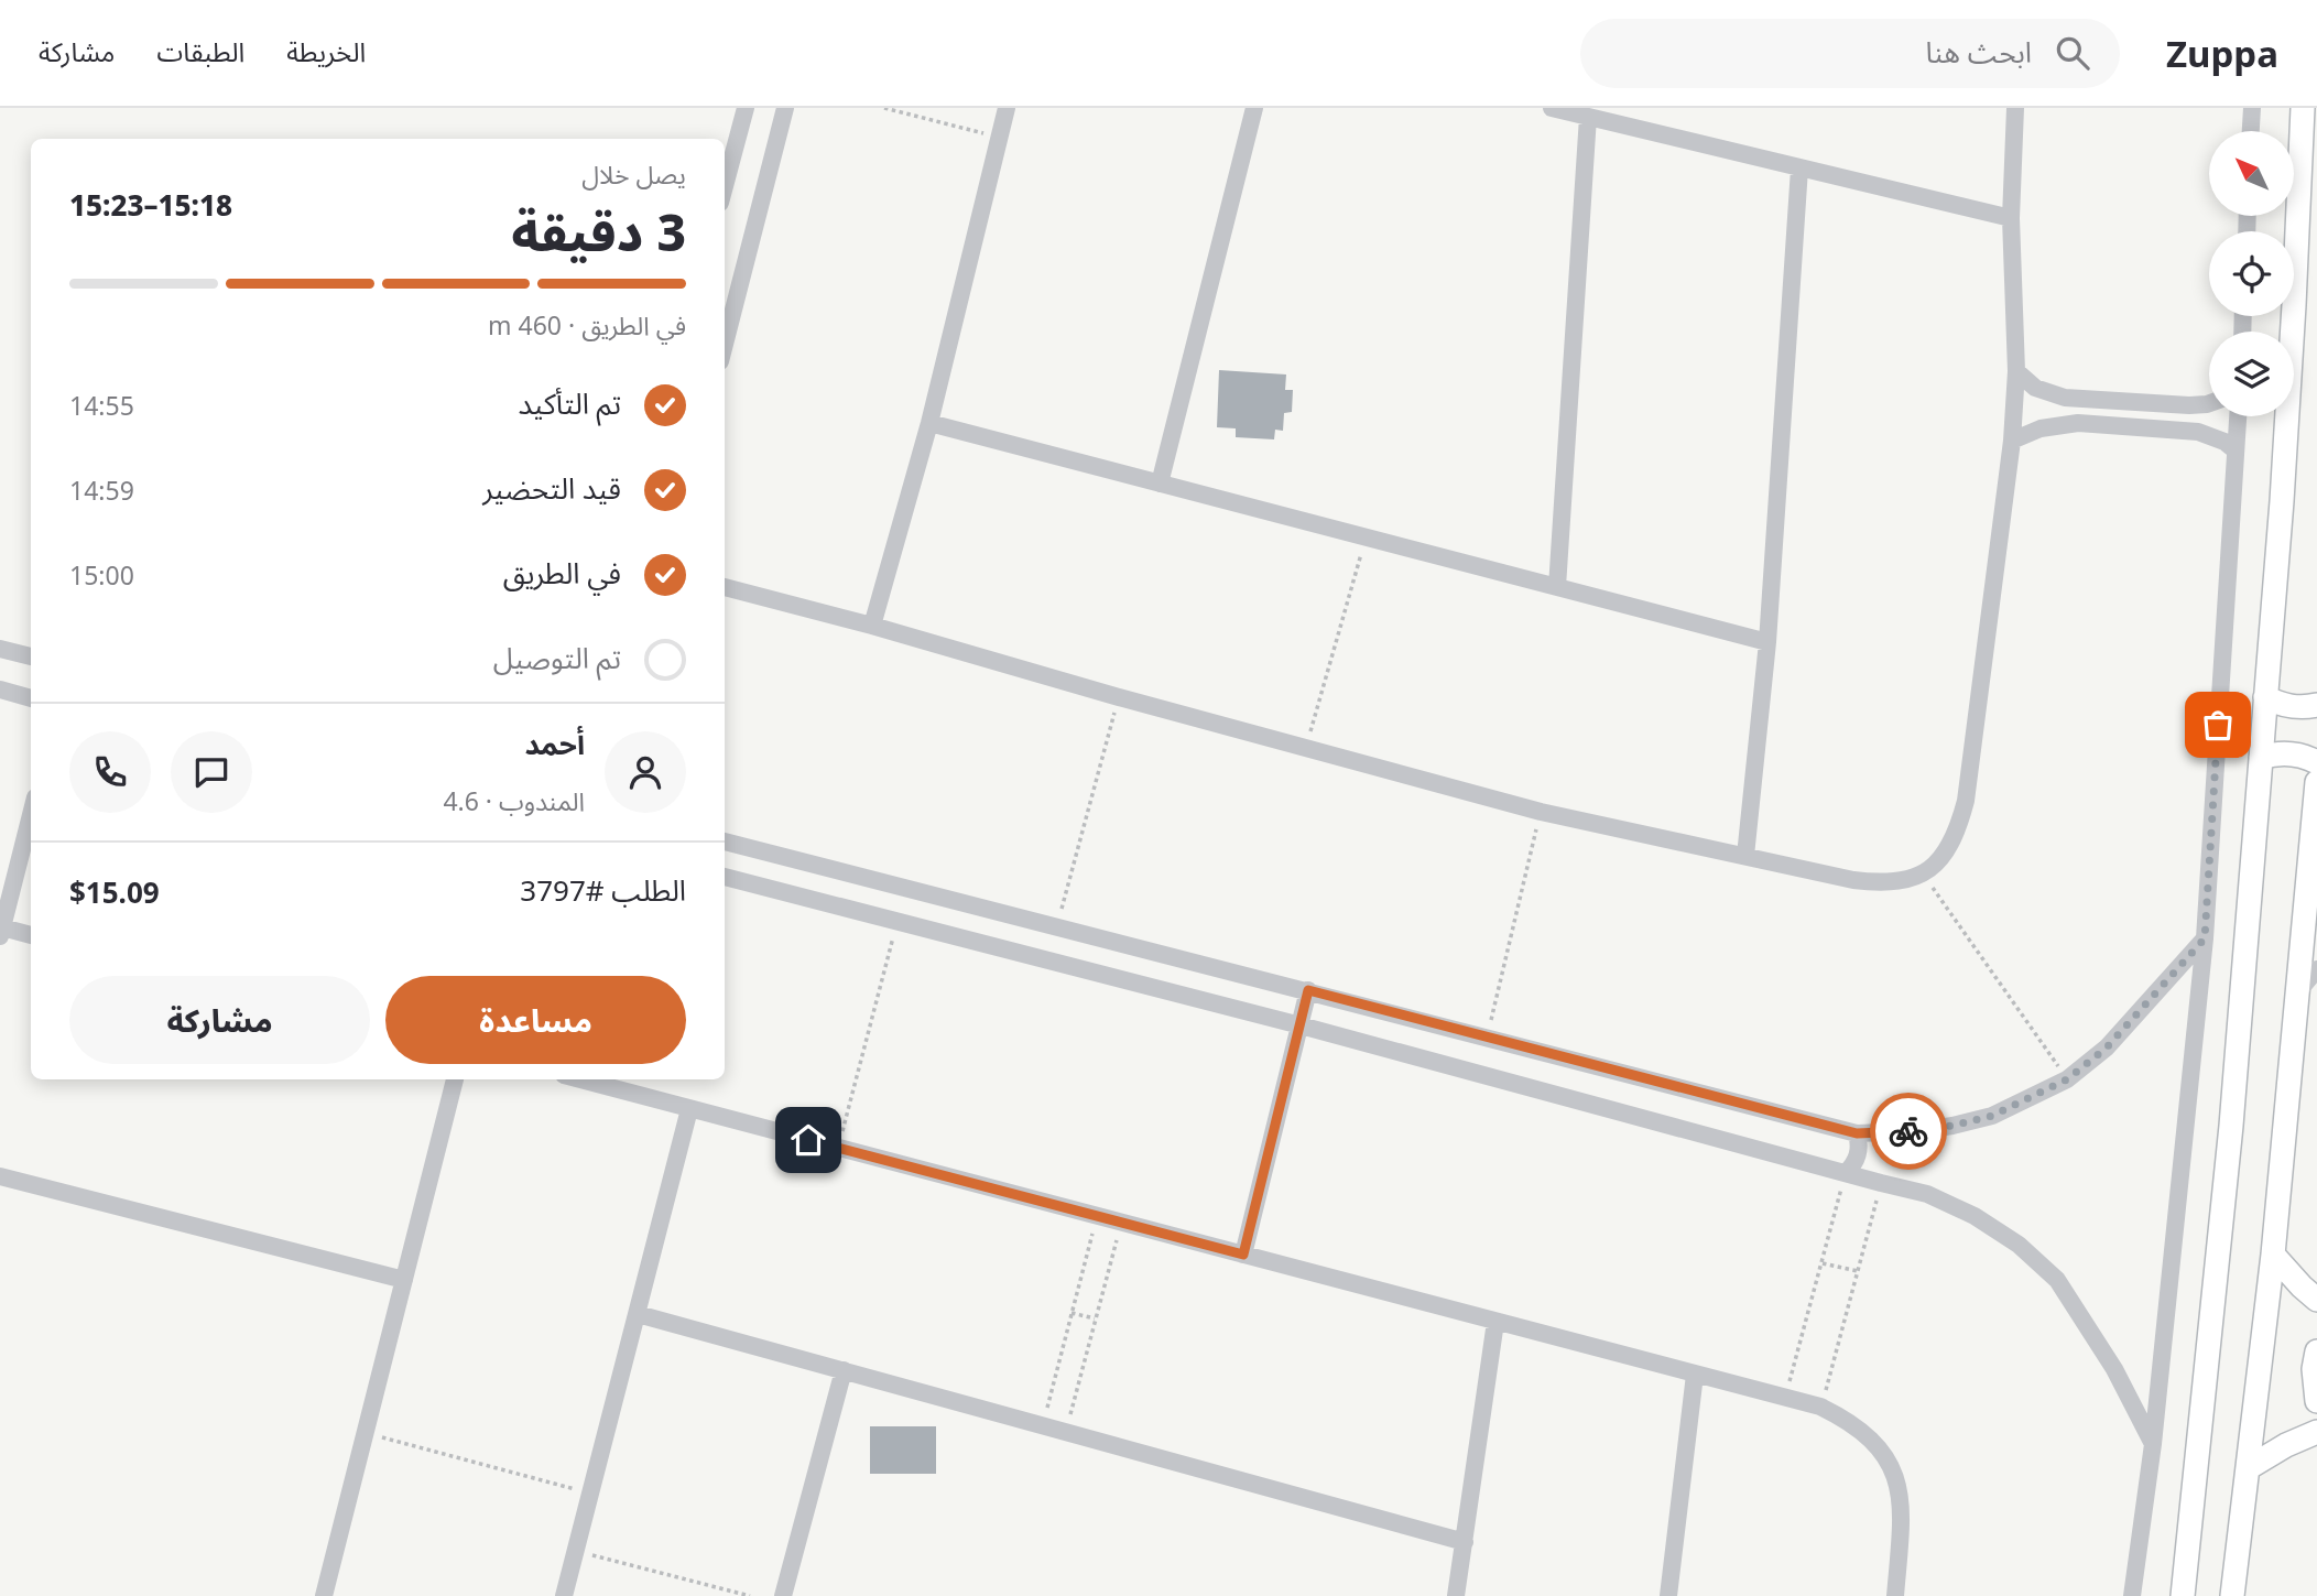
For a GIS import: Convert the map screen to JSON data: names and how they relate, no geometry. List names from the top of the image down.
{
  "north": "top left",
  "page": {
    "header": "Zuppa",
    "search": "ابحث هنا",
    "nav": ["الخريطة", "الطبقات", "مشاركة"],
    "heading": ["3 دقيقة", "يصل خلال", "15:18–15:23"],
    "panel": [
      "أحمد",
      "المندوب · 4.6",
      "الطلب #3797",
      "$15.09"
    ],
    "bar": "في الطريق · 460 m",
    "list": [
      ["تم التأكيد", "14:55"],
      ["قيد التحضير", "14:59"],
      ["في الطريق", "15:00"],
      "تم التوصيل"
    ],
    "buttons": ["مساعدة", "مشاركة"]
  }
}
